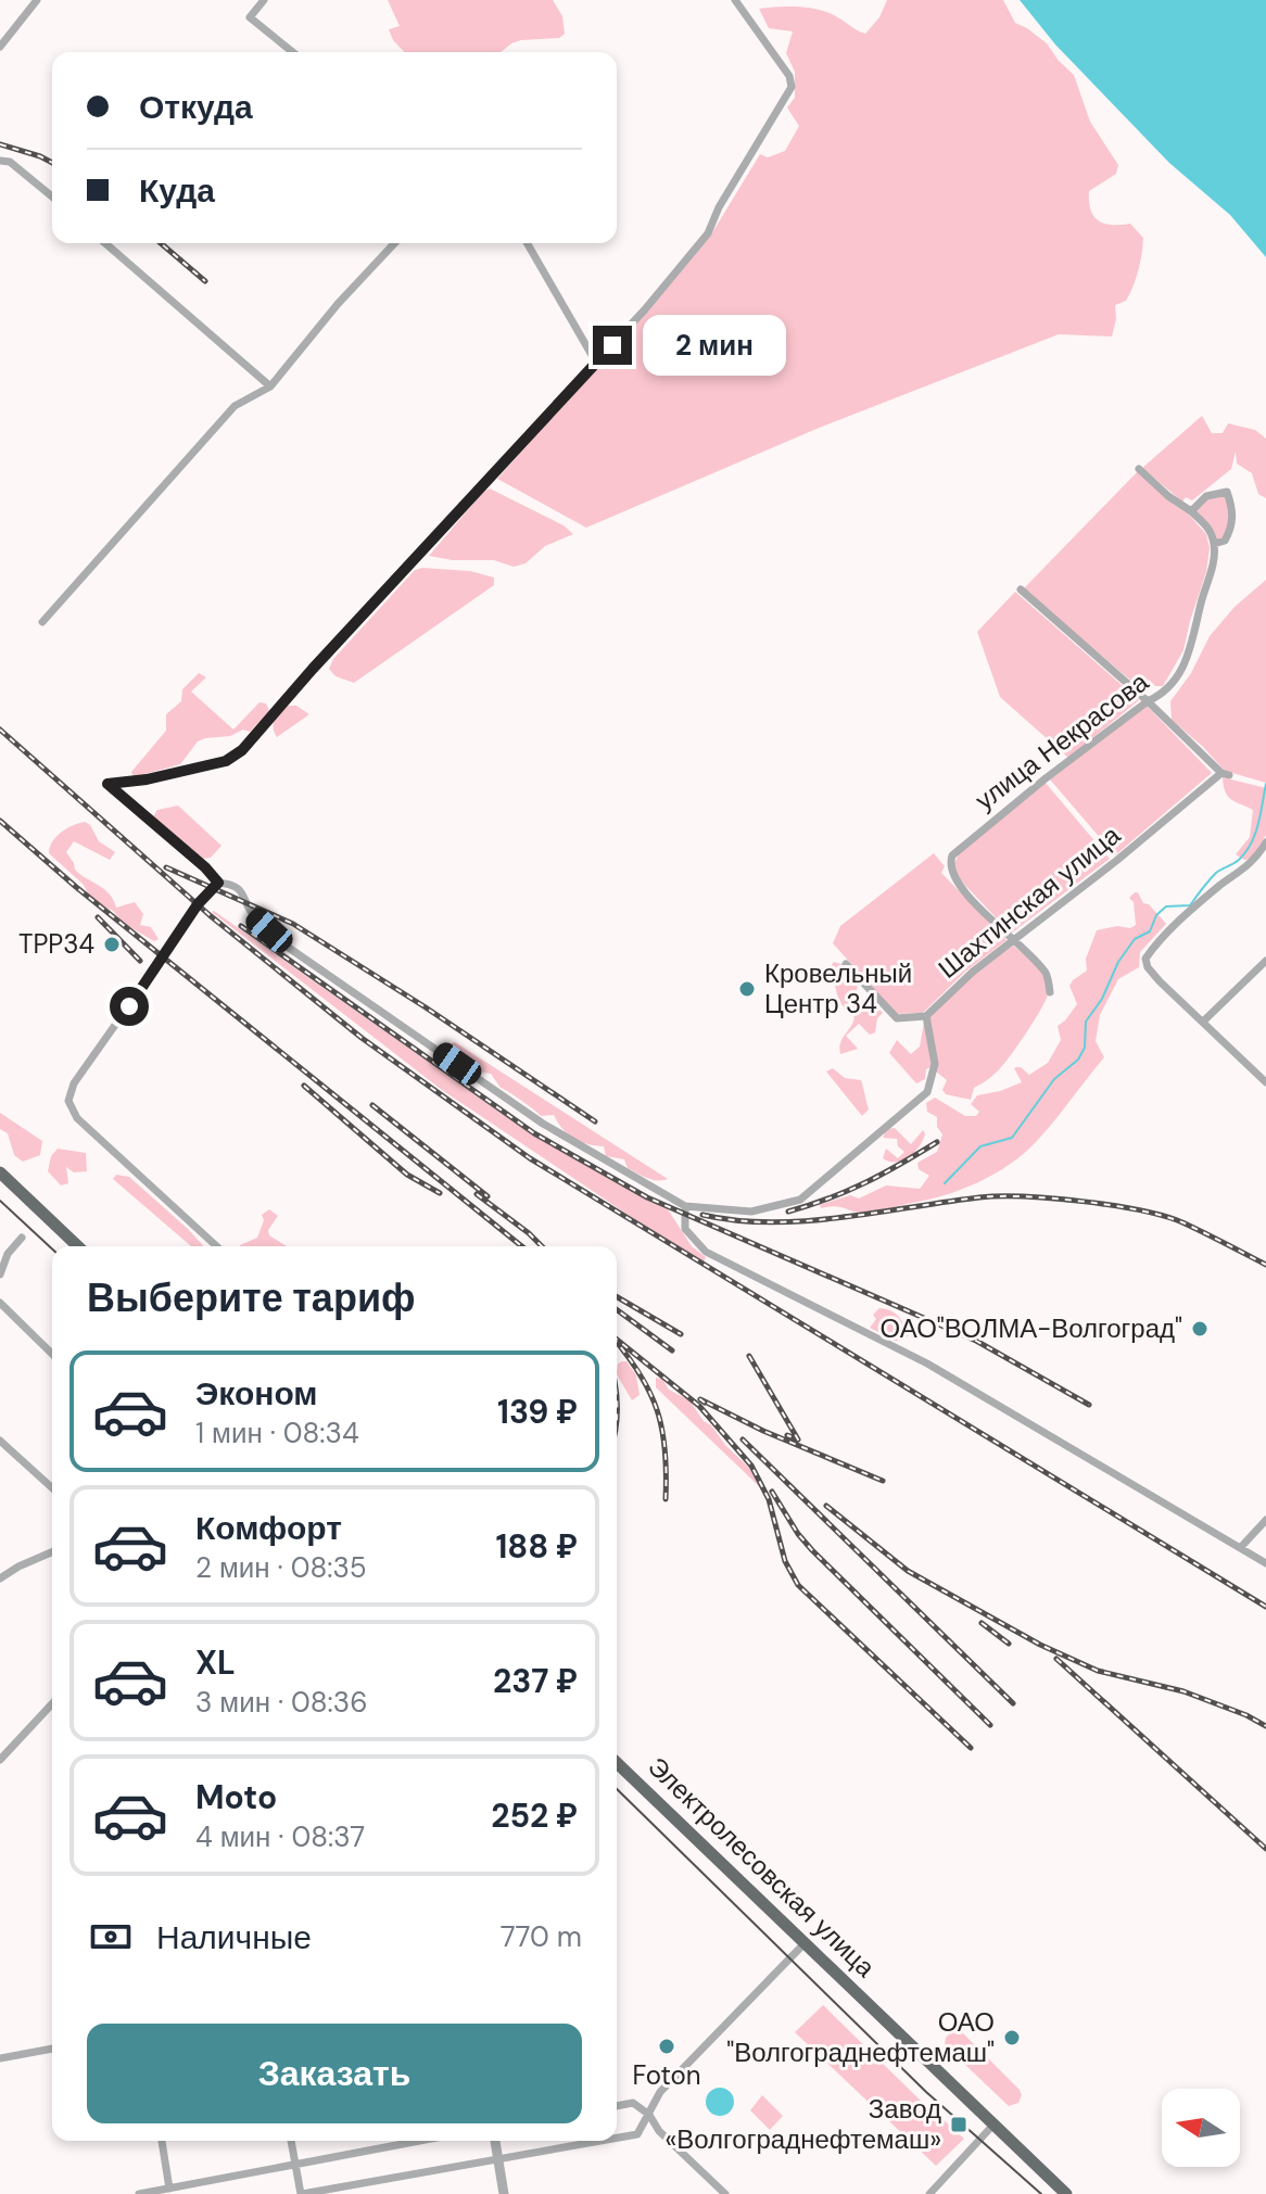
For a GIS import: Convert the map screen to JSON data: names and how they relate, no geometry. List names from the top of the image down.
{
  "streets": {
    "main road": ["Электролесовская улица"],
    "street": ["улица Некрасова", "Шахтинская улица"]
  },
  "crossings": [
    ["улица Некрасова", "Шахтинская улица"]
  ],
  "places": {
    "other": [
      "TPP34",
      "Кровельный Центр 34",
      "ОАО\"ВОЛМА-Волгоград\"",
      "ОАО \"Волгограднефтемаш\"",
      "Foton"
    ],
    "transit": ["Завод «Волгограднефтемаш»"]
  },
  "north": "left",
  "page": {
    "banner": ["Откуда", "Куда"],
    "bubble": "2 мин",
    "heading": "Выберите тариф",
    "list": [
      {
        "name": "Эконом",
        "note": "1 мин · 08:34",
        "value": "139 ₽"
      },
      {
        "name": "Комфорт",
        "note": "2 мин · 08:35",
        "value": "188 ₽"
      },
      {
        "name": "XL",
        "note": "3 мин · 08:36",
        "value": "237 ₽"
      },
      {
        "name": "Moto",
        "note": "4 мин · 08:37",
        "value": "252 ₽"
      }
    ],
    "pay": ["Наличные", "770 m"],
    "buttons": "Заказать"
  }
}
